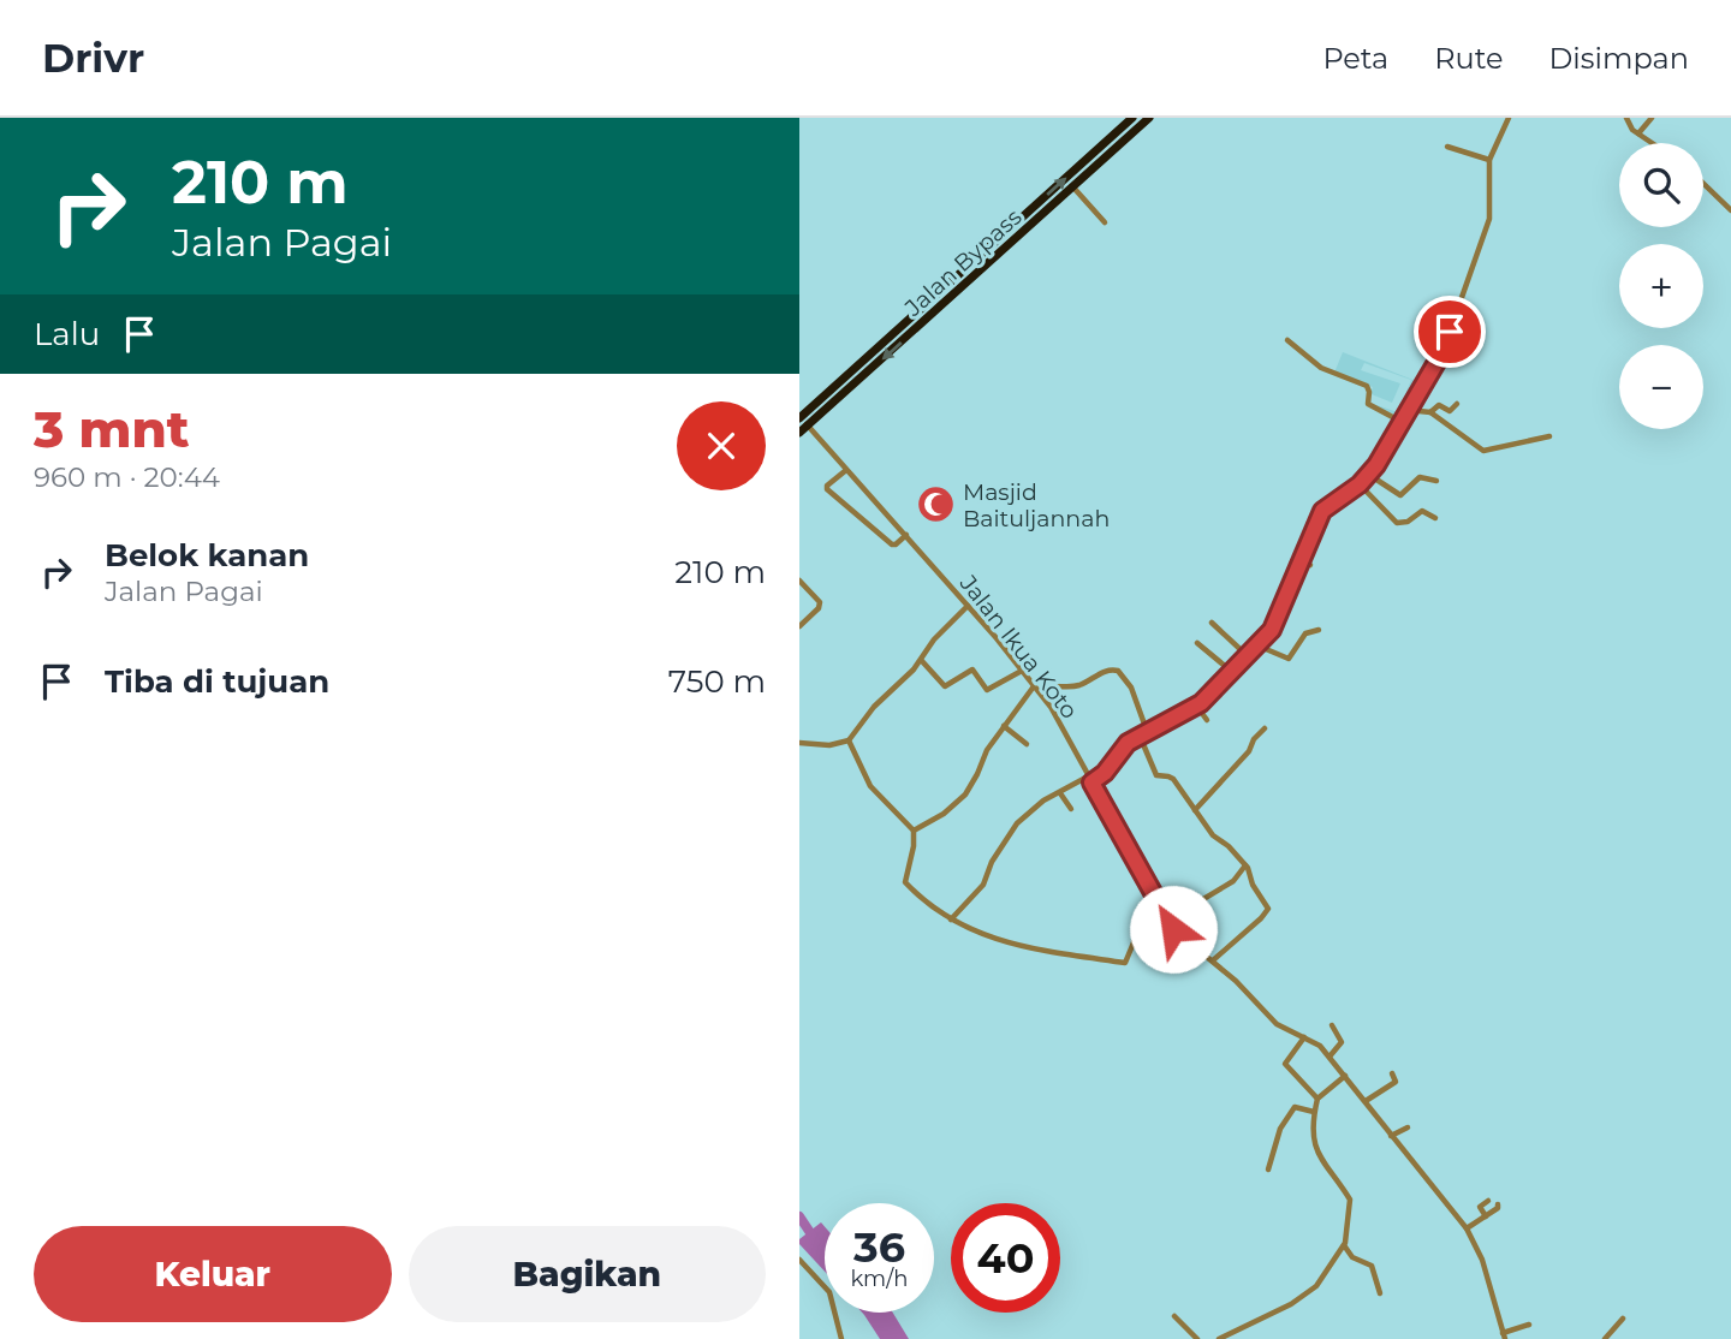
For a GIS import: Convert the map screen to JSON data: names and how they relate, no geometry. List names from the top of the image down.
{
  "streets": {
    "highway": ["Jalan Bypass"],
    "street": ["Jalan Ikua Koto"]
  },
  "crossings": [
    ["Jalan Bypass", "Jalan Ikua Koto"]
  ],
  "places": {
    "mosque": ["Masjid Baituljannah"]
  },
  "page": {
    "header": "Drivr",
    "nav": ["Peta", "Rute", "Disimpan"],
    "turn": ["210 m", "Jalan Pagai"],
    "map_buttons": ["+", "−"],
    "then": "Lalu",
    "heading": ["3 mnt", "960 m · 20:44"],
    "list": [
      {
        "name": "Belok kanan",
        "note": "Jalan Pagai",
        "value": "210 m"
      },
      {
        "name": "Tiba di tujuan",
        "value": "750 m"
      }
    ],
    "speed": "36 km/h",
    "limit": "40",
    "buttons": ["Keluar", "Bagikan"]
  }
}
